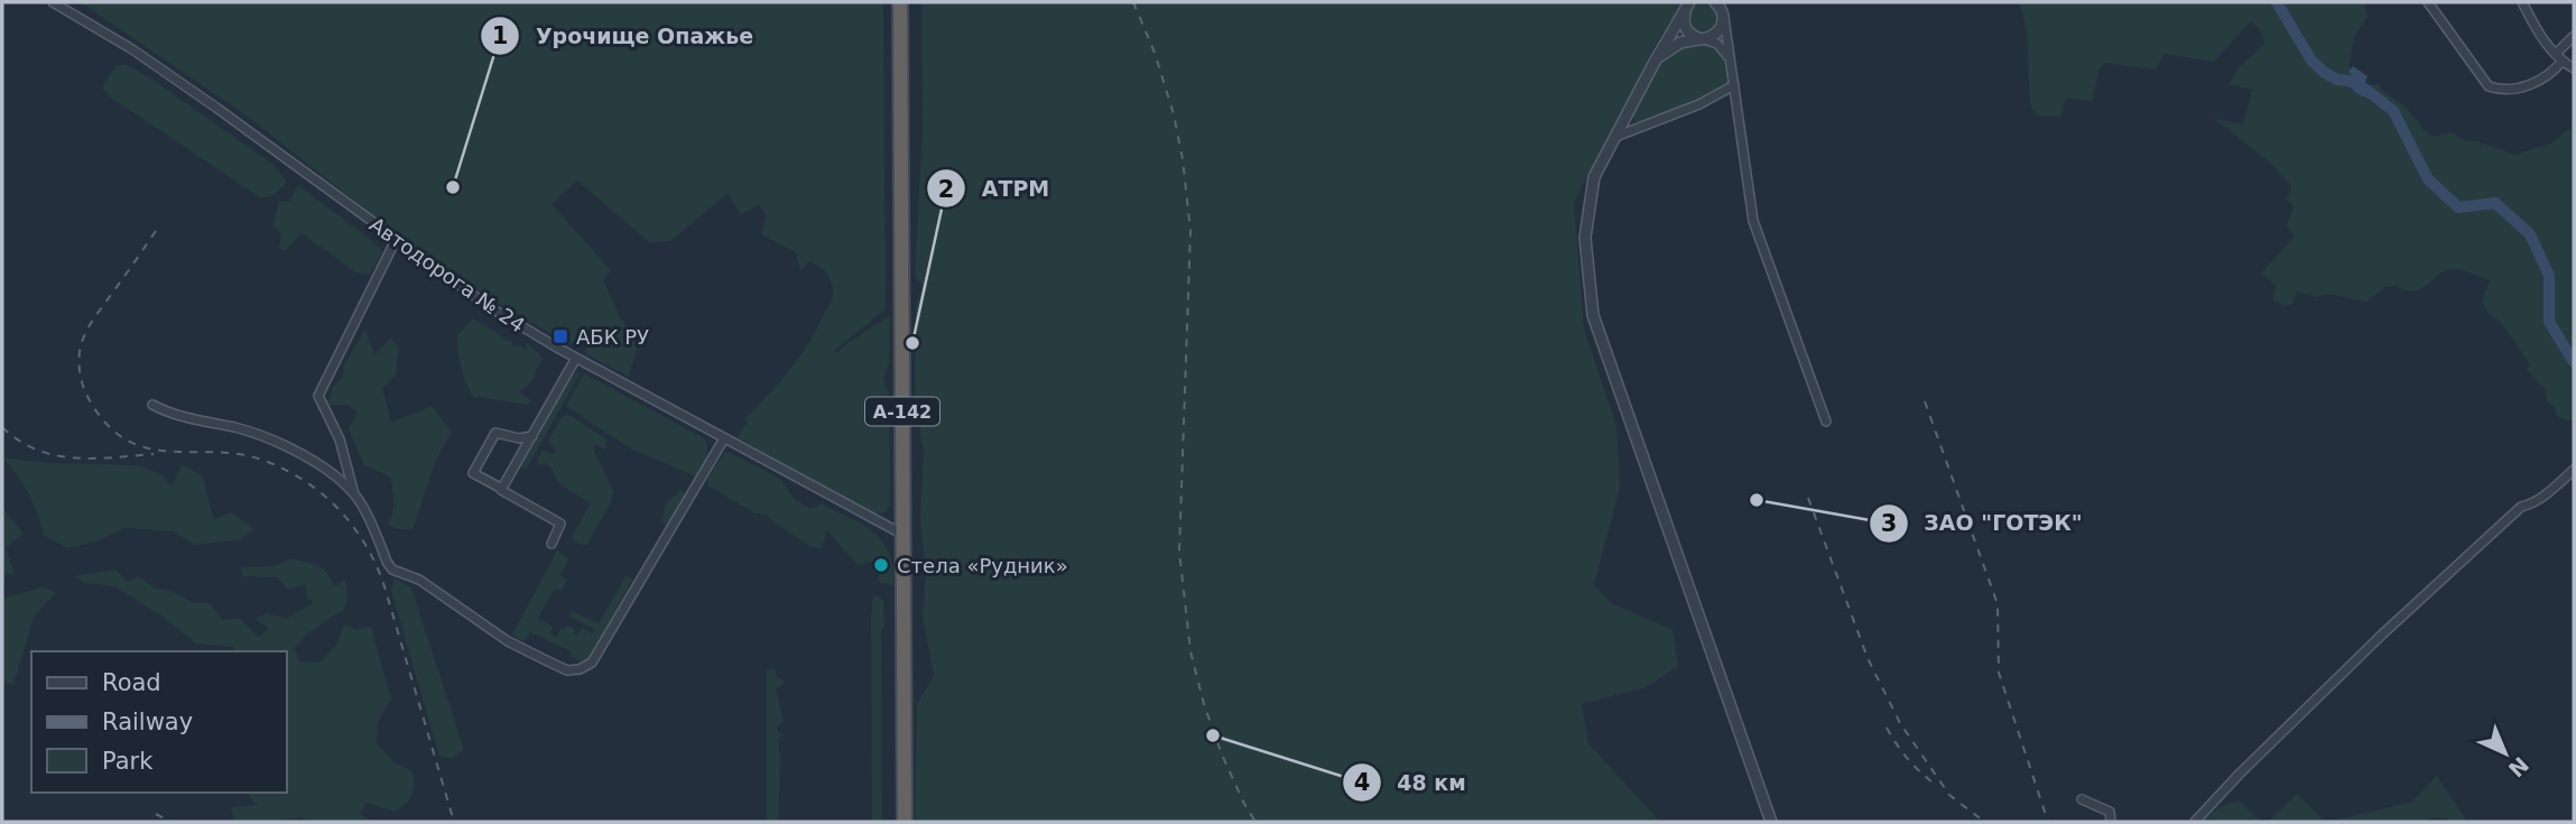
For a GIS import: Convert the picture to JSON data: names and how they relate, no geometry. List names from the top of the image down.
{
  "streets": {
    "highway": ["А-142"],
    "street": ["Автодорога № 24"]
  },
  "crossings": [
    ["Автодорога № 24", "А-142"]
  ],
  "places": {
    "other": [
      "Урочище Опажье",
      "АТРМ",
      "ЗАО \"ГОТЭК\"",
      "Стела «Рудник»",
      "48 км"
    ],
    "transit": ["АБК РУ"]
  },
  "legend": ["Road", "Railway", "Park"],
  "north": "bottom right"
}
